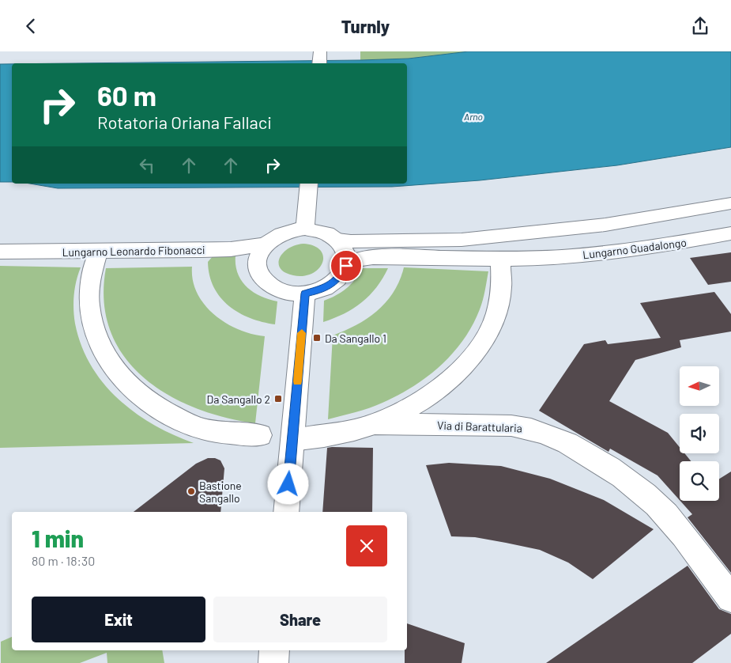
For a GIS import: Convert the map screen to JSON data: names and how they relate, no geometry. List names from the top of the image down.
{
  "streets": {
    "street": ["Lungarno Guadalongo", "Lungarno Leonardo Fibonacci", "Via di Barattularia"]
  },
  "crossings": [
    ["Lungarno Guadalongo", "Lungarno Leonardo Fibonacci"]
  ],
  "water": ["Arno"],
  "places": {
    "transit": ["Da Sangallo 1", "Da Sangallo 2"],
    "other": ["Bastione Sangallo"]
  },
  "north": "left",
  "page": {
    "header": "Turnly",
    "turn": ["60 m", "Rotatoria Oriana Fallaci"],
    "heading": ["1 min", "80 m · 18:30"],
    "buttons": ["Exit", "Share"]
  }
}
